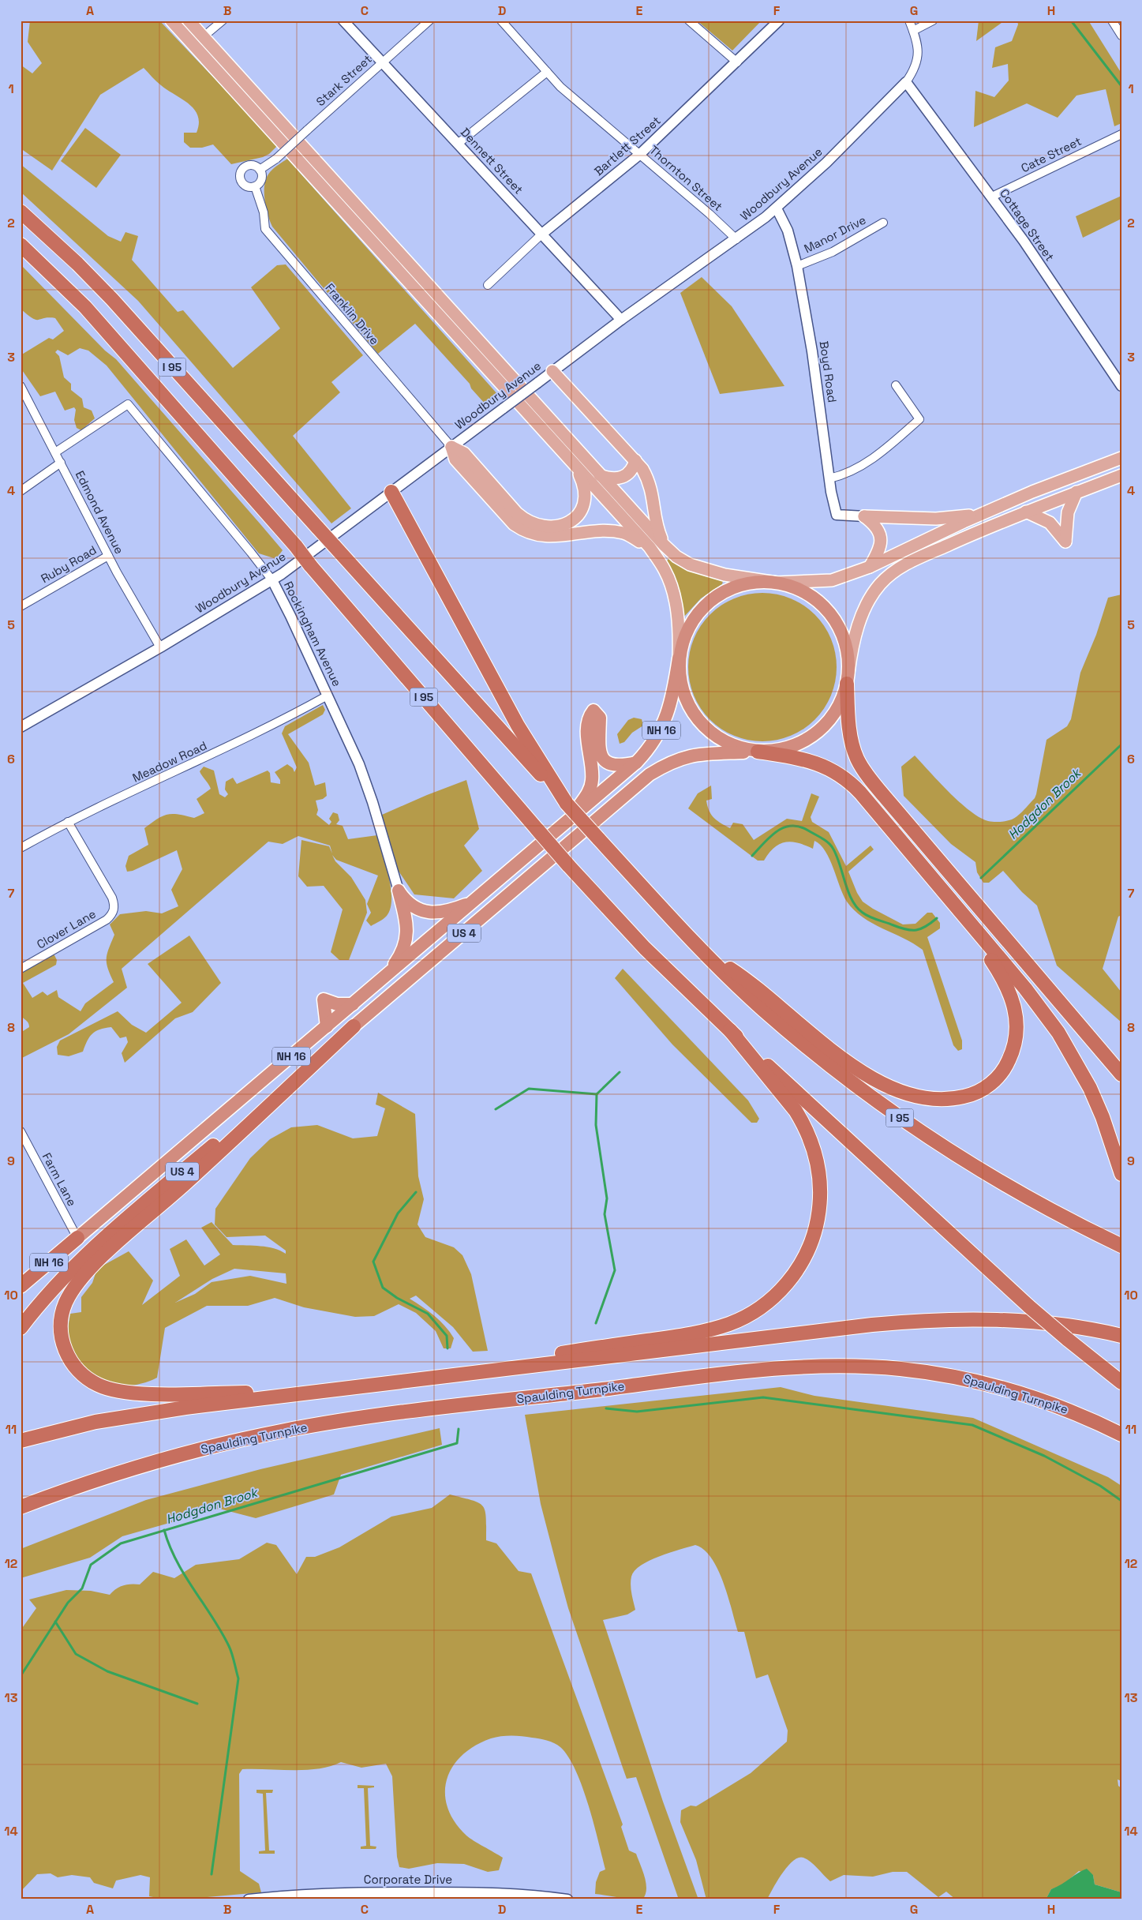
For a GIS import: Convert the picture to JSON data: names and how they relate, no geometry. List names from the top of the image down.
{
  "streets": {
    "highway": [
      "I 95",
      "NH 16",
      "US 4",
      "Spaulding Turnpike"
    ],
    "street": [
      "Stark Street",
      "Bartlett Street",
      "Cate Street",
      "Dennett Street",
      "Thornton Street",
      "Woodbury Avenue",
      "Cottage Street",
      "Manor Drive",
      "Franklin Drive",
      "Boyd Road",
      "Edmond Avenue",
      "Ruby Road",
      "Rockingham Avenue",
      "Meadow Road",
      "Clover Lane",
      "Farm Lane",
      "Corporate Drive"
    ]
  },
  "crossings": [
    ["Stark Street", "Dennett Street"],
    ["Stark Street", "Franklin Drive"],
    ["Bartlett Street", "Dennett Street"],
    ["Bartlett Street", "Thornton Street"],
    ["Cate Street", "Cottage Street"],
    ["Dennett Street", "Woodbury Avenue"],
    ["Thornton Street", "Woodbury Avenue"],
    ["Woodbury Avenue", "Cottage Street"],
    ["Woodbury Avenue", "Franklin Drive"],
    ["Woodbury Avenue", "Boyd Road"],
    ["Woodbury Avenue", "Edmond Avenue"],
    ["Woodbury Avenue", "Rockingham Avenue"],
    ["Manor Drive", "Boyd Road"],
    ["Edmond Avenue", "Ruby Road"],
    ["Edmond Avenue", "Rockingham Avenue"],
    ["Rockingham Avenue", "Meadow Road"],
    ["NH 16", "Farm Lane"],
    ["Meadow Road", "Clover Lane"]
  ],
  "water": ["Hodgdon Brook"],
  "grid": {
    "columns": [
      "A",
      "B",
      "C",
      "D",
      "E",
      "F",
      "G",
      "H"
    ],
    "rows": [
      "1",
      "2",
      "3",
      "4",
      "5",
      "6",
      "7",
      "8",
      "9",
      "10",
      "11",
      "12",
      "13",
      "14"
    ]
  }
}
